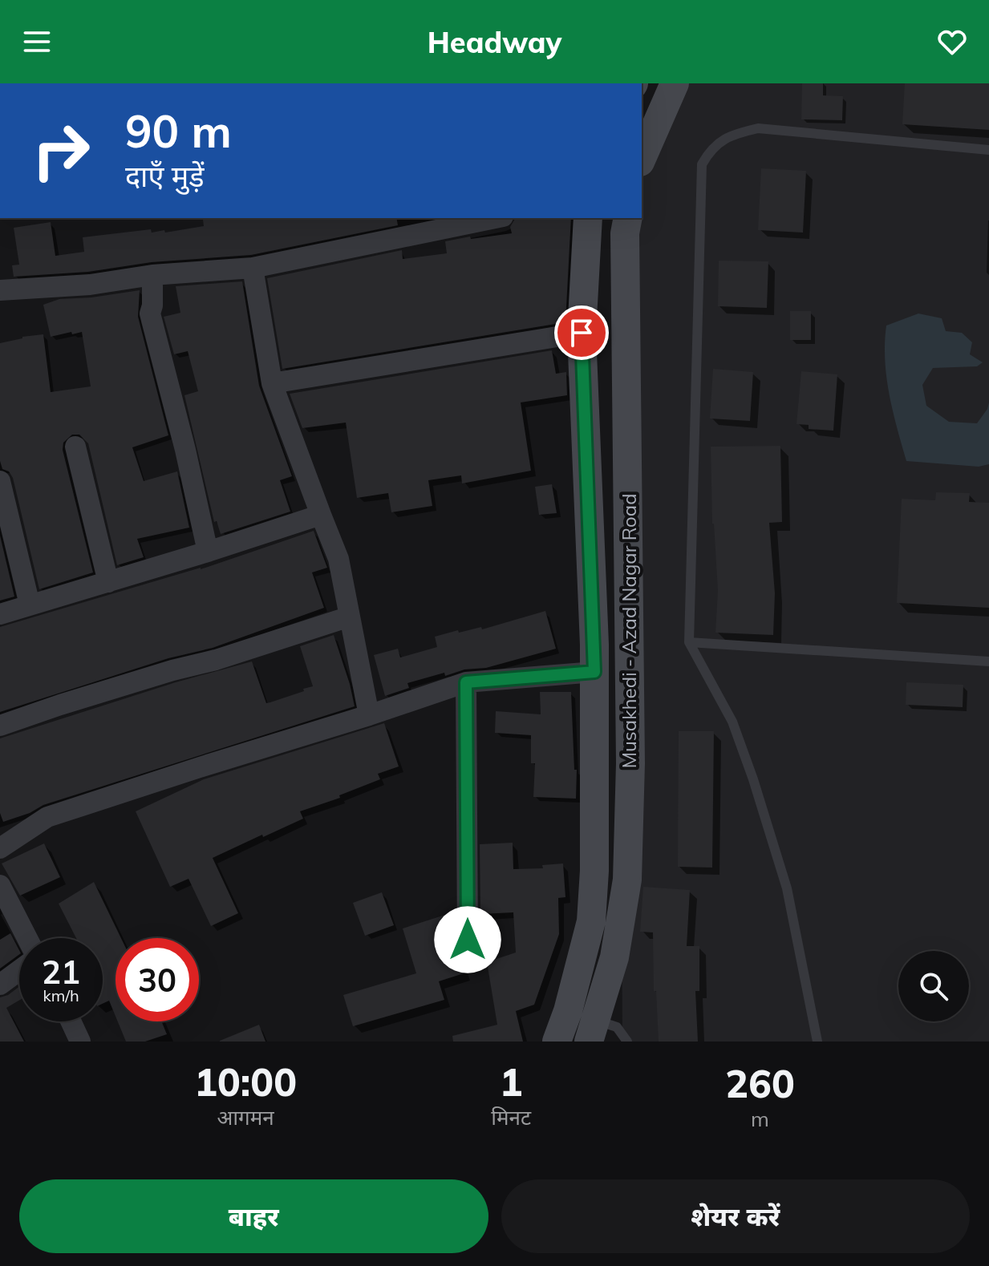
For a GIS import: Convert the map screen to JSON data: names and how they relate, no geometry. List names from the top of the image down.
{
  "streets": {
    "main road": ["Musakhedi - Azad Nagar Road"]
  },
  "page": {
    "header": "Headway",
    "turn": ["90 m", "दाएँ मुड़ें"],
    "speed": "21 km/h",
    "limit": "30",
    "eta": [
      "10:00",
      "आगमन",
      "1",
      "मिनट",
      "260",
      "m"
    ],
    "buttons": ["बाहर", "शेयर करें"]
  }
}
